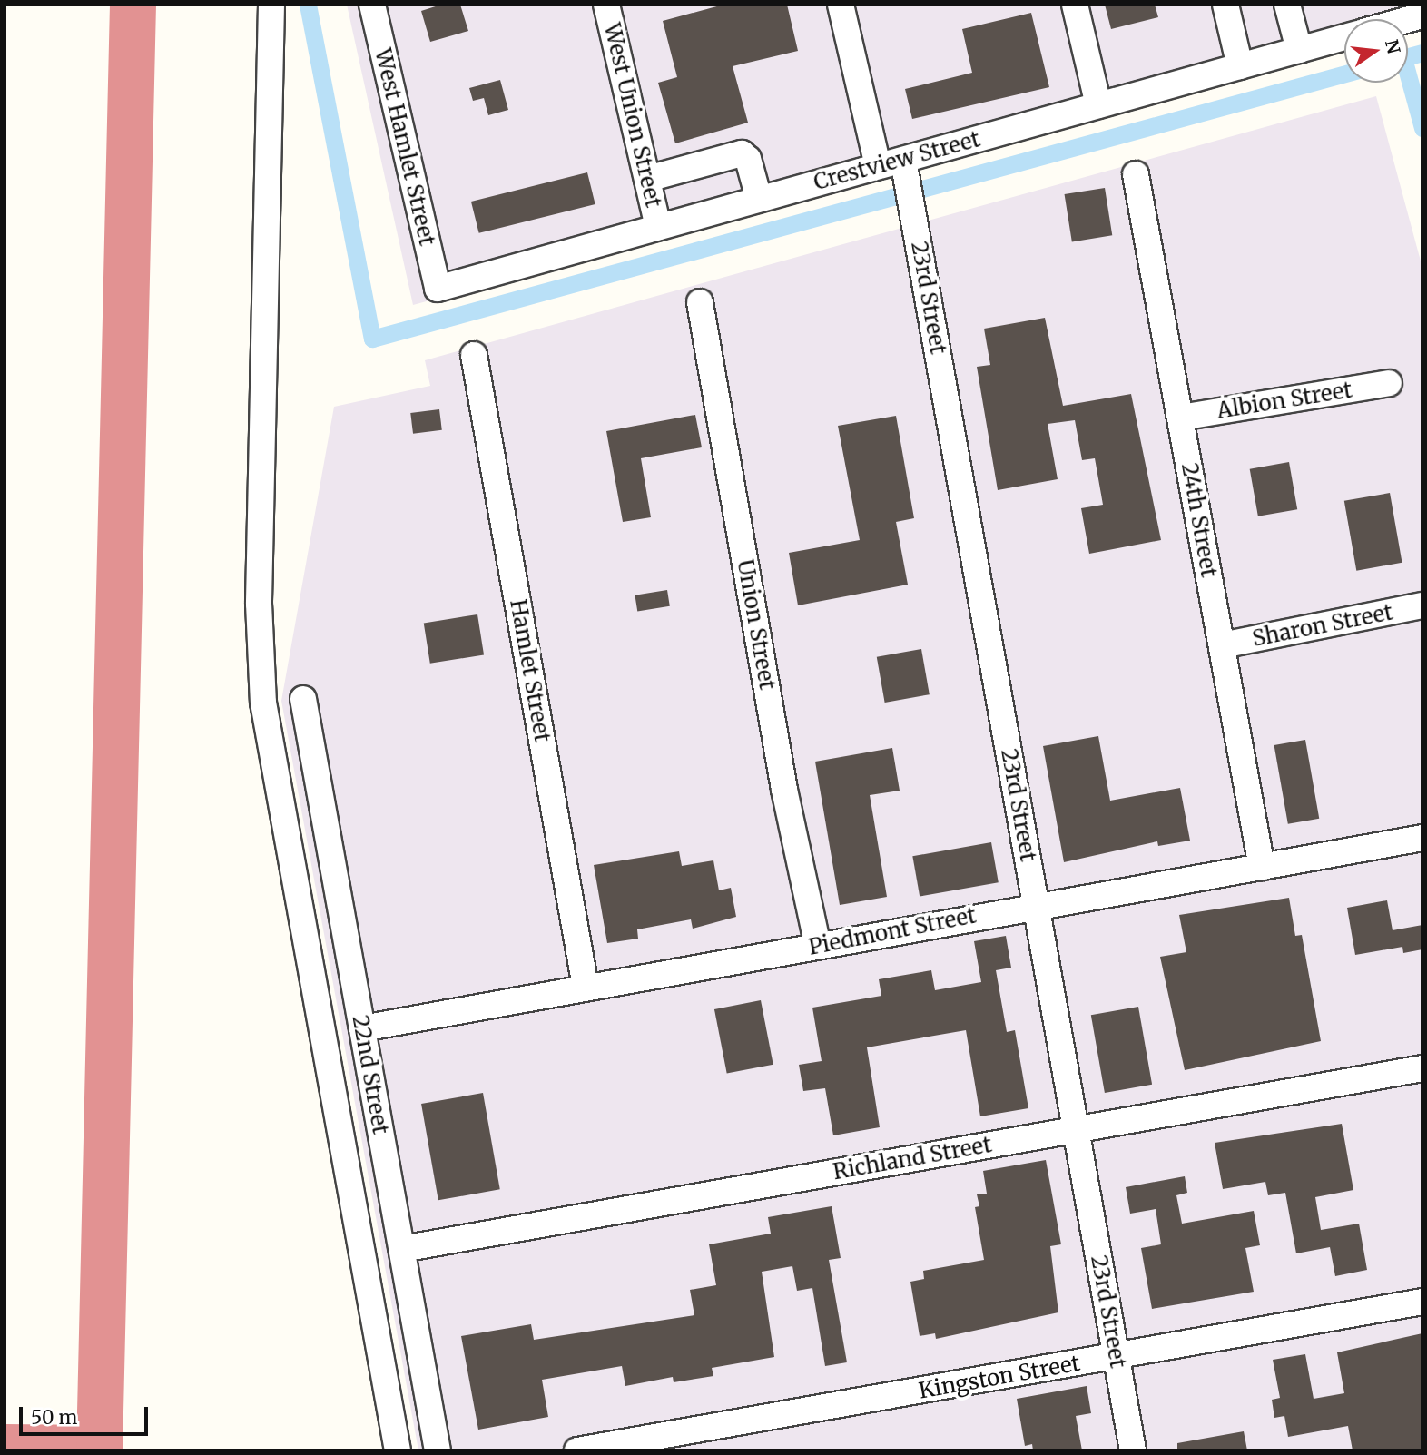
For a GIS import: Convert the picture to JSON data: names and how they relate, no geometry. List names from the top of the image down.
{
  "streets": {
    "street": [
      "West Union Street",
      "West Hamlet Street",
      "Crestview Street",
      "23rd Street",
      "Albion Street",
      "24th Street",
      "Union Street",
      "Sharon Street",
      "Hamlet Street",
      "Piedmont Street",
      "22nd Street",
      "Richland Street",
      "Kingston Street"
    ]
  },
  "crossings": [
    ["West Union Street", "Crestview Street"],
    ["West Hamlet Street", "Crestview Street"],
    ["Crestview Street", "23rd Street"],
    ["23rd Street", "Piedmont Street"],
    ["23rd Street", "Richland Street"],
    ["23rd Street", "Kingston Street"],
    ["Albion Street", "24th Street"],
    ["24th Street", "Sharon Street"],
    ["24th Street", "Piedmont Street"],
    ["Union Street", "Piedmont Street"],
    ["Hamlet Street", "Piedmont Street"],
    ["Piedmont Street", "22nd Street"],
    ["22nd Street", "Richland Street"]
  ],
  "scale_bar": "50 m",
  "north": "right"
}
